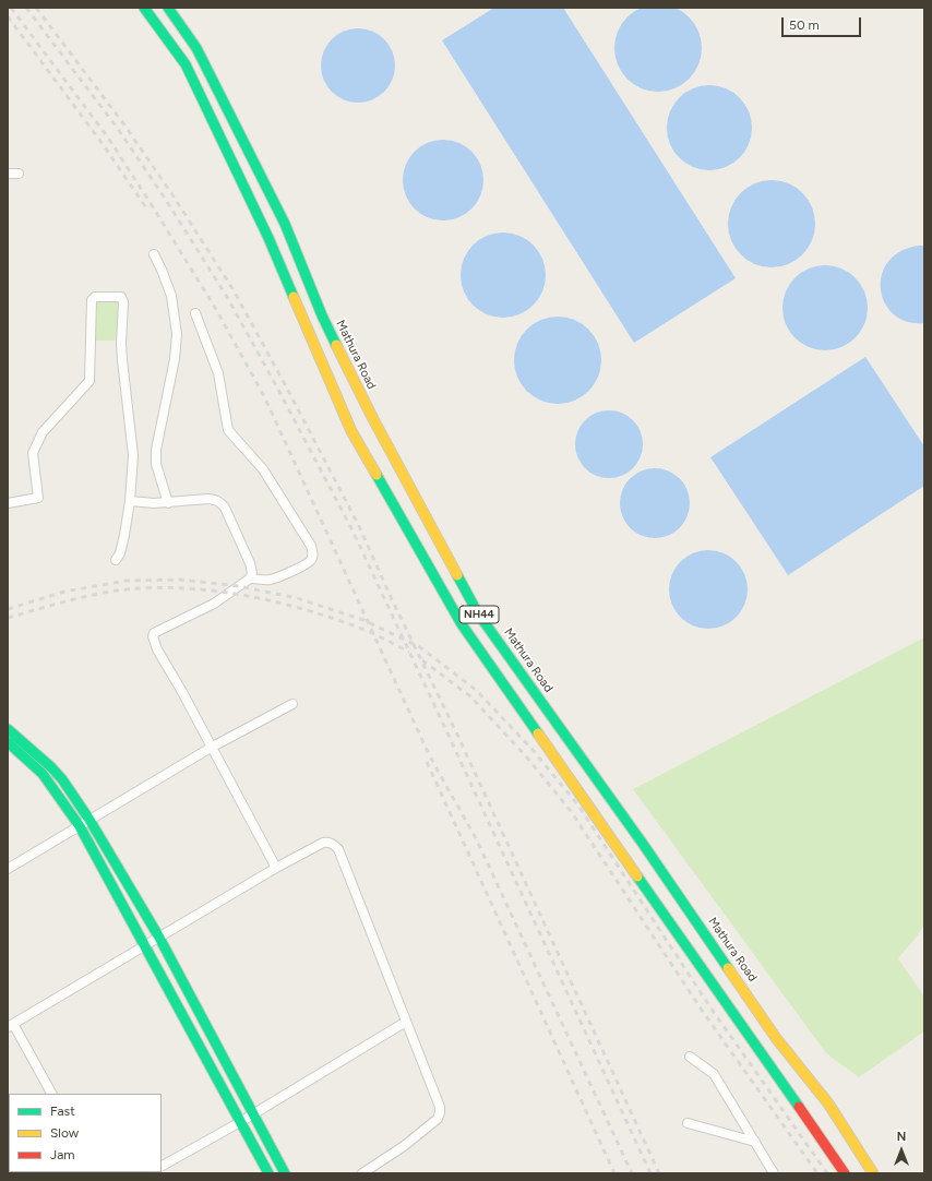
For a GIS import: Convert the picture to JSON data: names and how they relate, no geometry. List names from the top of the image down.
{
  "streets": {
    "main road": ["Mathura Road", "NH44"]
  },
  "legend": ["Fast", "Slow", "Jam"],
  "scale_bar": "50 m",
  "north": "top"
}
